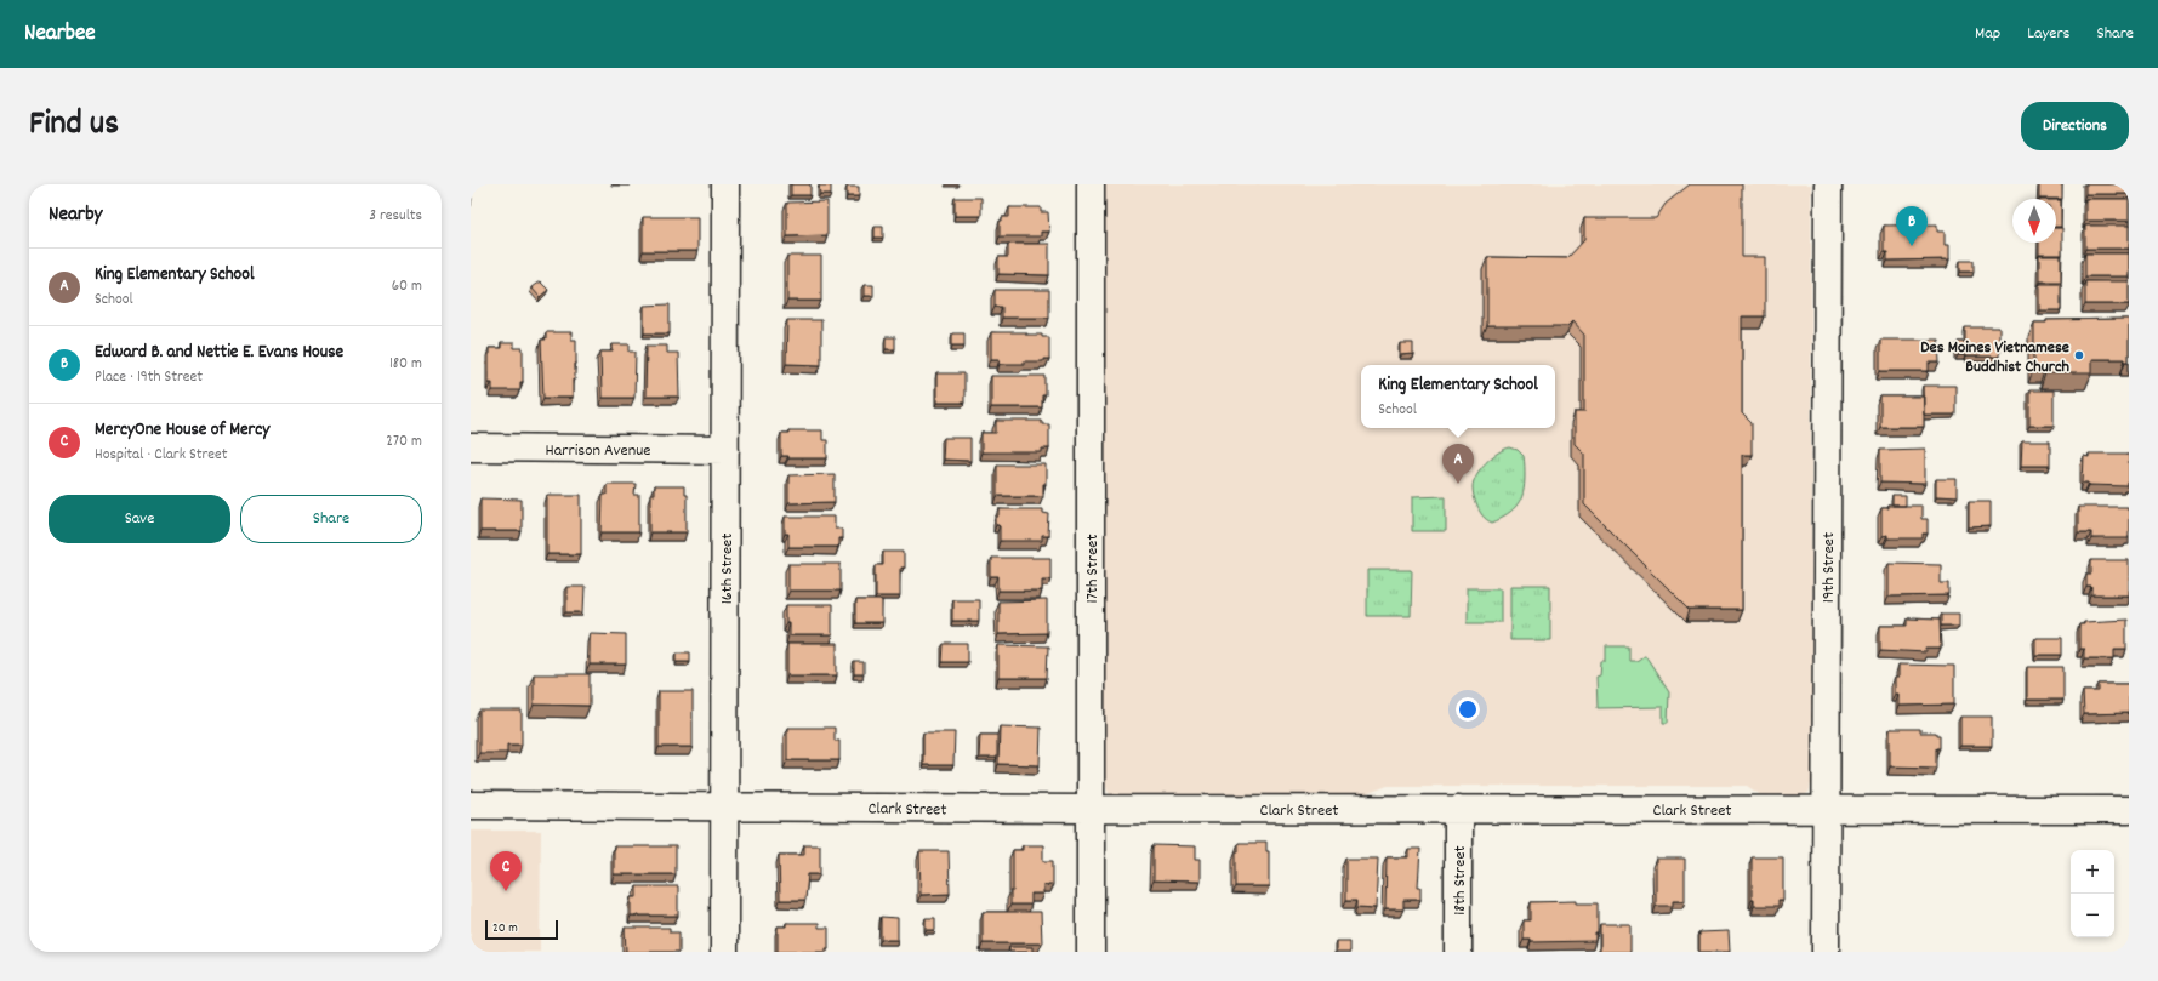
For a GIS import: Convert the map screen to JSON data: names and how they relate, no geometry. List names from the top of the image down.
{
  "streets": {
    "street": [
      "Harrison Avenue",
      "19th Street",
      "16th Street",
      "17th Street",
      "Clark Street",
      "18th Street"
    ]
  },
  "crossings": [
    ["Harrison Avenue", "16th Street"],
    ["19th Street", "Clark Street"],
    ["16th Street", "Clark Street"],
    ["17th Street", "Clark Street"],
    ["Clark Street", "18th Street"]
  ],
  "places": ["Des Moines Vietnamese Buddhist Church"],
  "scale_bar": "20 m",
  "north": "bottom",
  "page": {
    "header": "Nearbee",
    "nav": ["Map", "Layers", "Share"],
    "title": "Find us",
    "buttons": [
      "Directions",
      ["Save", "Share"]
    ],
    "heading": ["Nearby", "3 results"],
    "pins": ["B", "A", "C"],
    "list": [
      {
        "mark": "A",
        "name": "King Elementary School",
        "note": "School",
        "value": "60 m"
      },
      {
        "mark": "B",
        "name": "Edward B. and Nettie E. Evans House",
        "note": "Place · 19th Street",
        "value": "180 m"
      },
      {
        "mark": "C",
        "name": "MercyOne House of Mercy",
        "note": "Hospital · Clark Street",
        "value": "270 m"
      }
    ],
    "popup": ["King Elementary School", "School"],
    "map_buttons": ["+", "−"],
    "scale": "20 m"
  }
}
